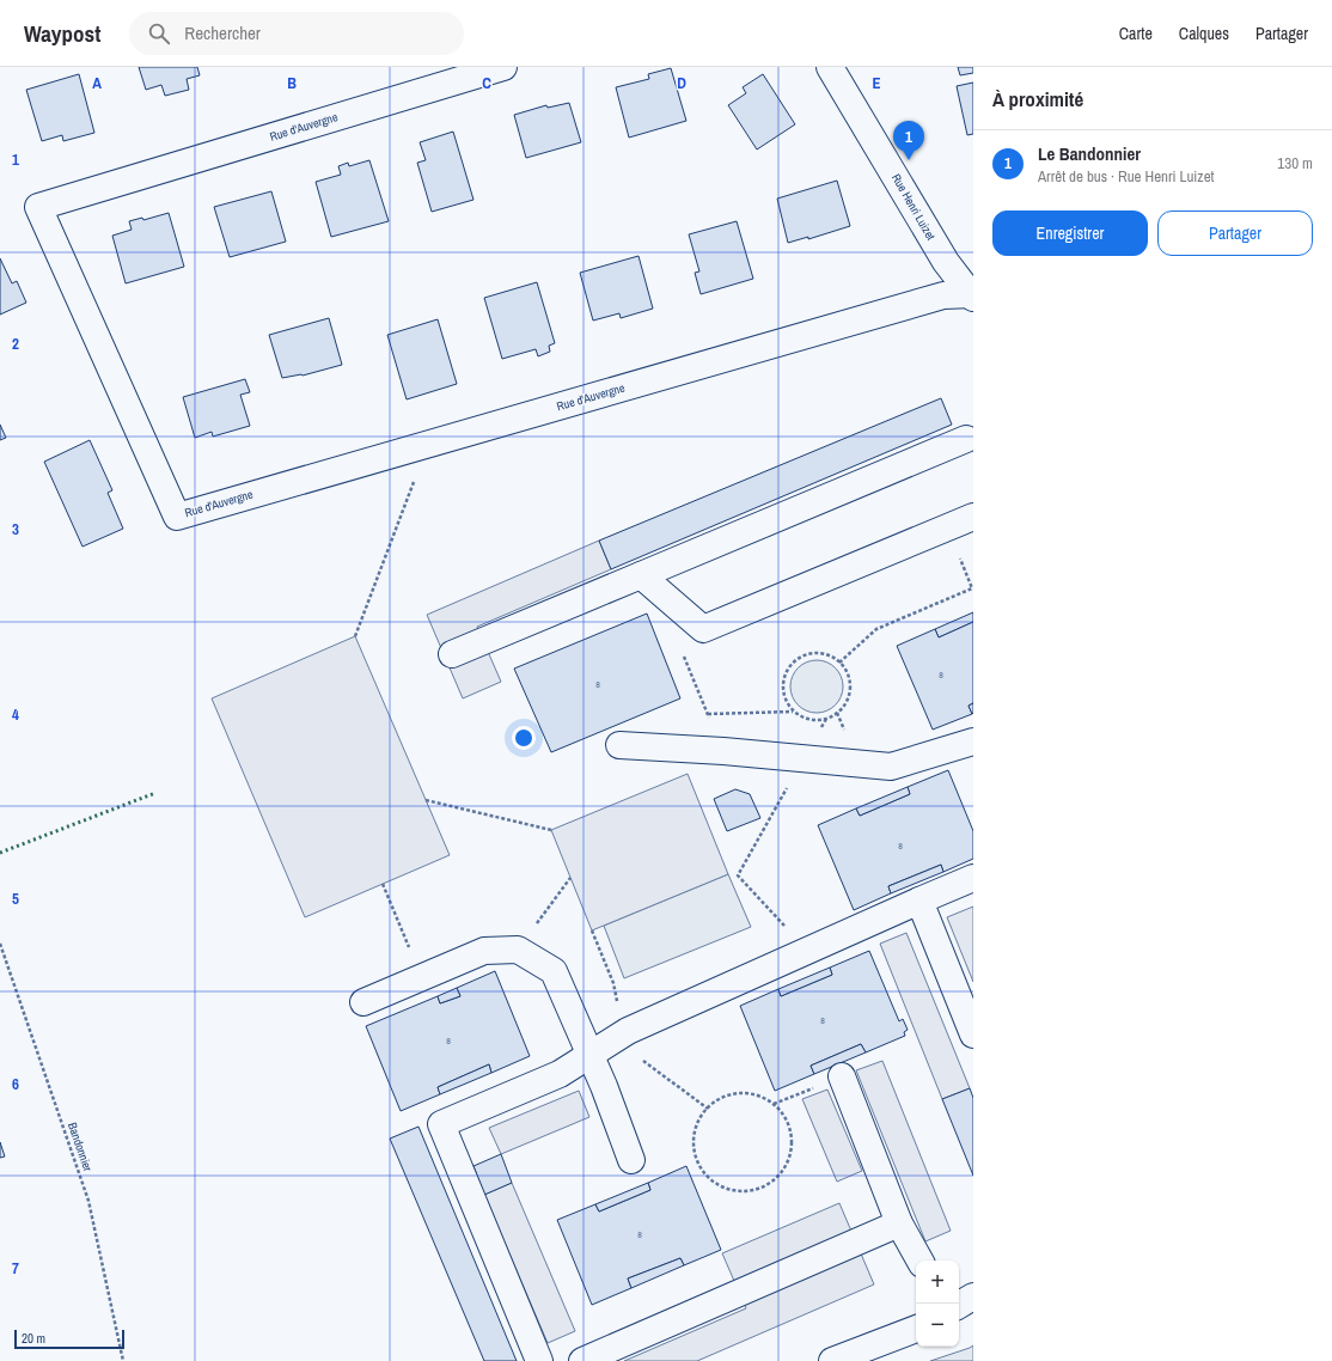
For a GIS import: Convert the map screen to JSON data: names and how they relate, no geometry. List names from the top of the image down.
{
  "streets": {
    "street": ["Rue d'Auvergne", "Rue Henri Luizet"],
    "path": ["Bandonnier"]
  },
  "crossings": [
    ["Rue d'Auvergne", "Rue Henri Luizet"]
  ],
  "house_numbers": [
    "8",
    "8",
    "8",
    "8",
    "8",
    "8"
  ],
  "scale_bar": "20 m",
  "page": {
    "header": "Waypost",
    "search": "Rechercher",
    "nav": ["Carte", "Calques", "Partager"],
    "heading": "À proximité",
    "pins": "1",
    "list": [
      {
        "mark": "1",
        "name": "Le Bandonnier",
        "note": "Arrêt de bus · Rue Henri Luizet",
        "value": "130 m"
      }
    ],
    "buttons": ["Enregistrer", "Partager"],
    "map_buttons": ["+", "−"],
    "scale": "20 m"
  },
  "grid": {
    "columns": [
      "A",
      "B",
      "C",
      "D",
      "E"
    ],
    "rows": [
      "1",
      "2",
      "3",
      "4",
      "5",
      "6",
      "7"
    ]
  }
}
